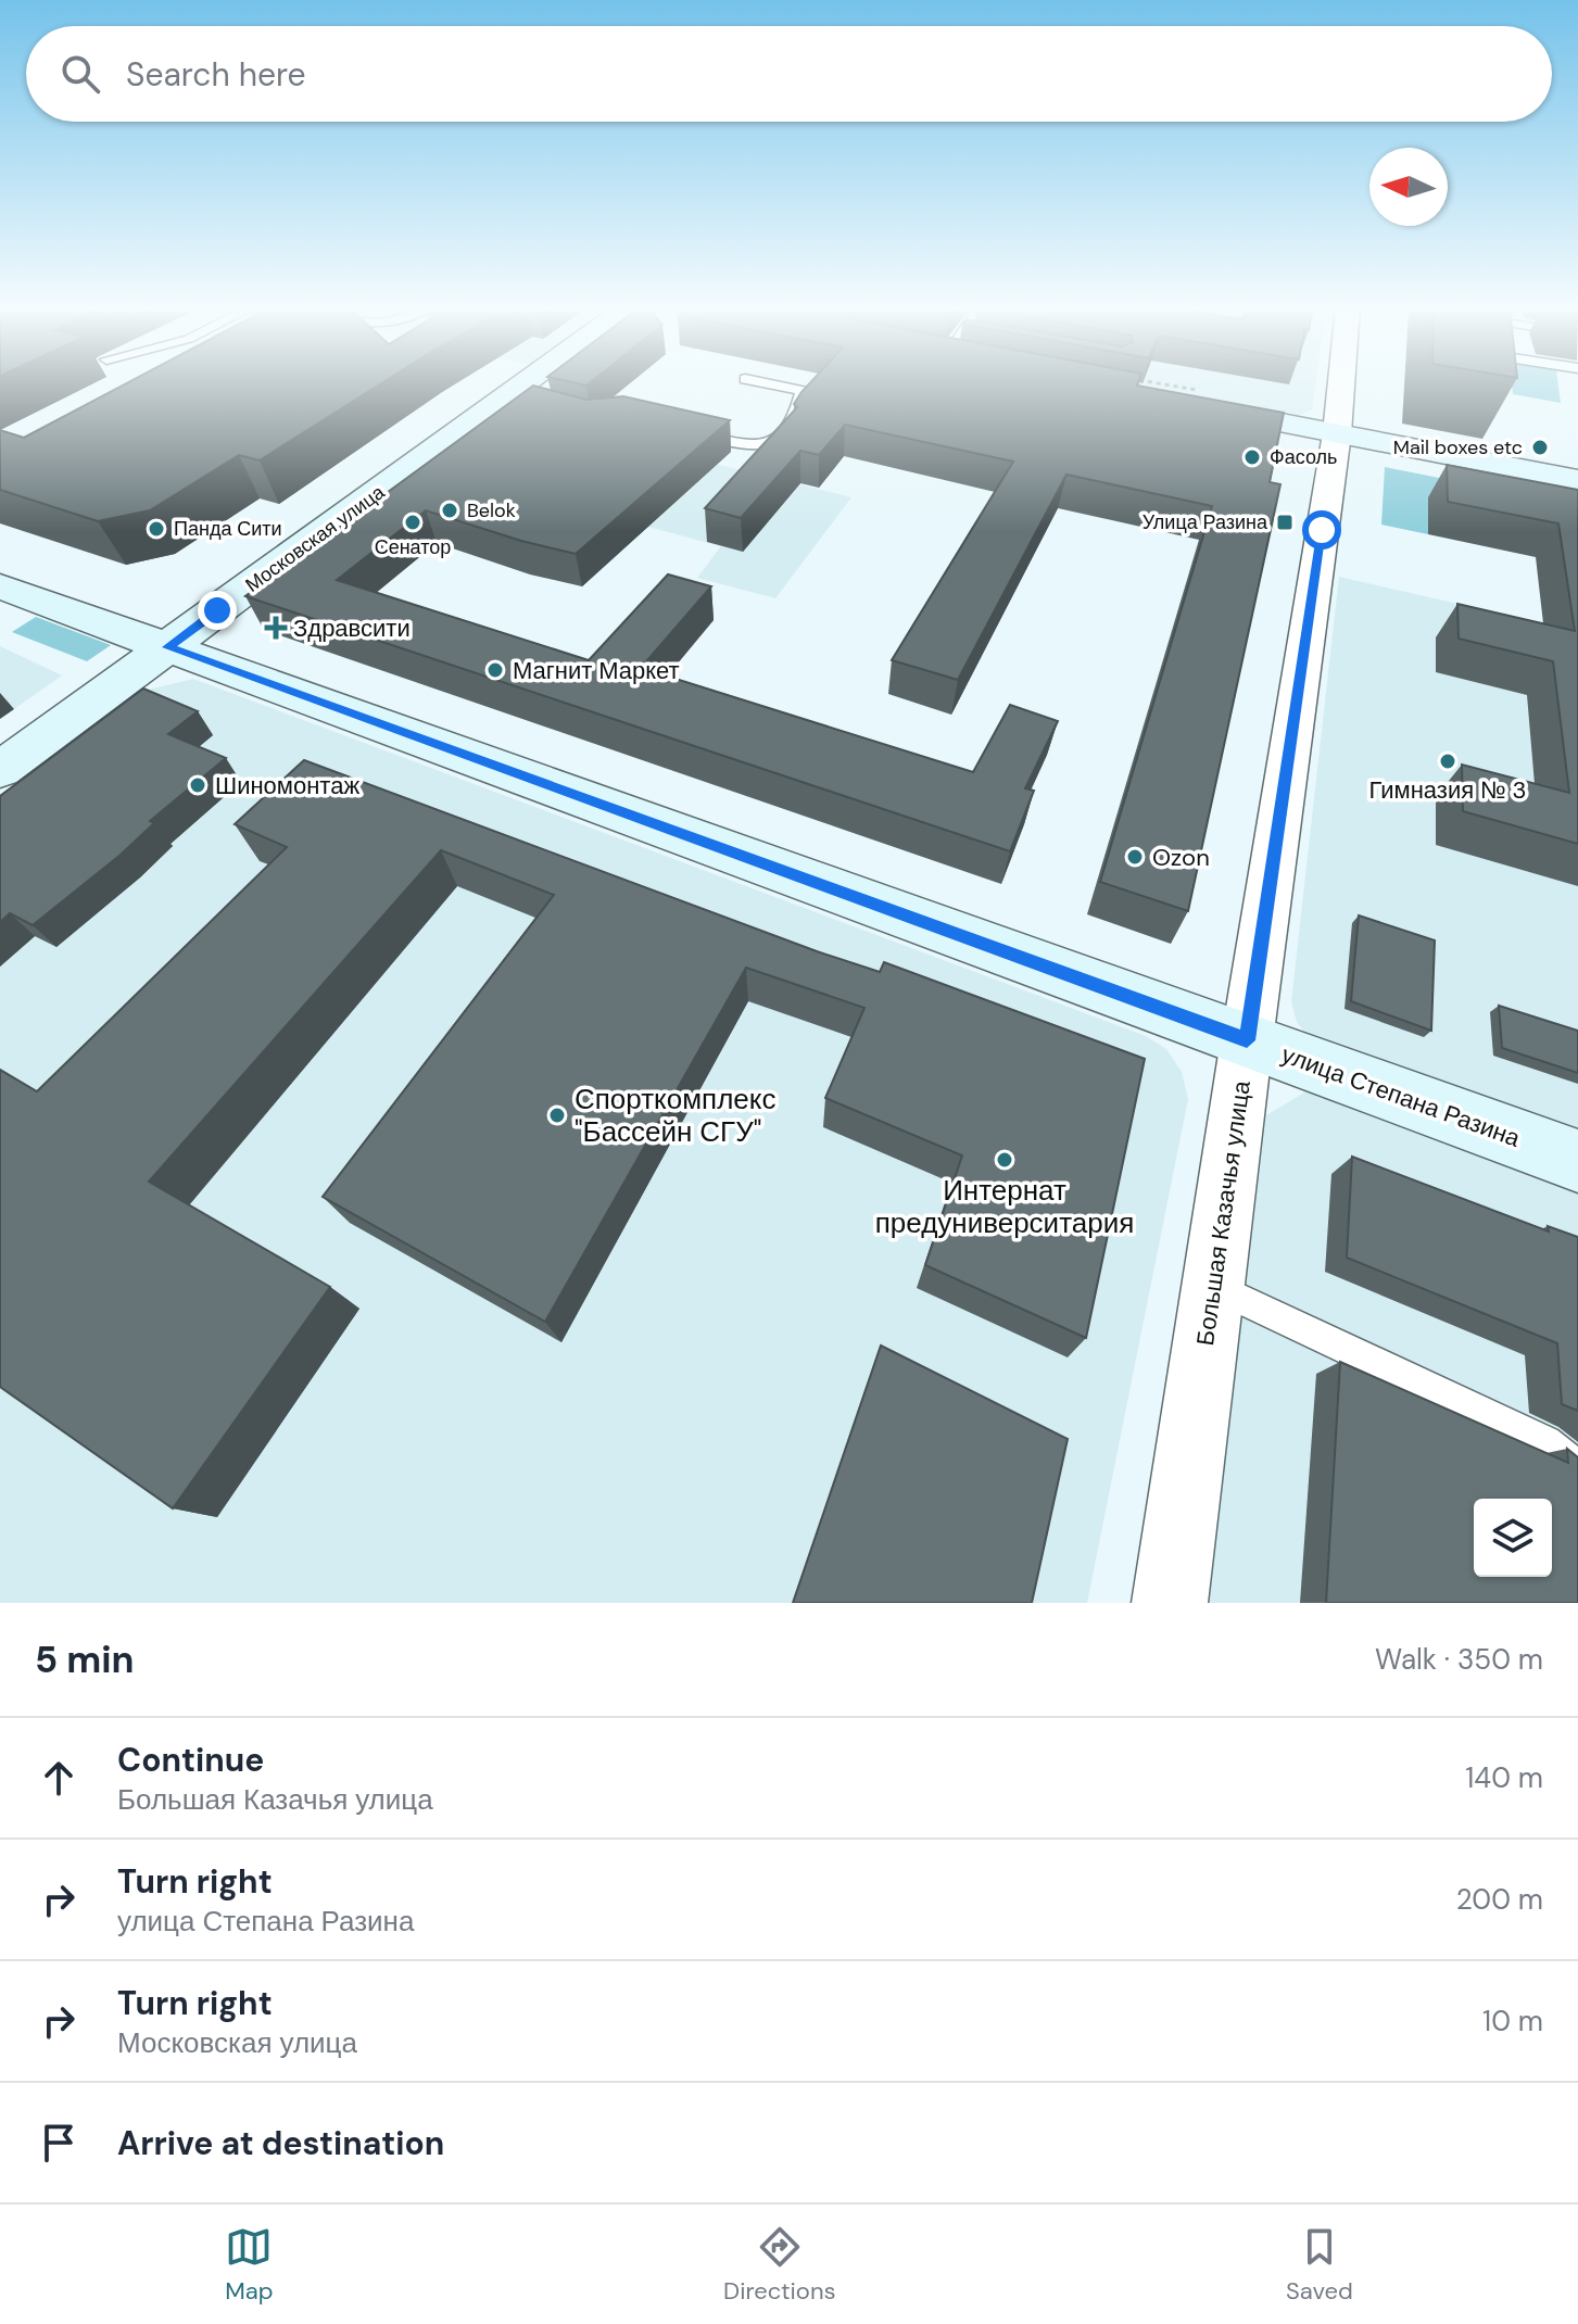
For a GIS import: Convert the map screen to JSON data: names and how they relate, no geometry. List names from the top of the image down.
{
  "streets": {
    "main road": ["Московская улица", "улица Степана Разина"],
    "street": ["Большая Казачья улица"]
  },
  "crossings": [
    ["Московская улица", "улица Степана Разина"],
    ["улица Степана Разина", "Большая Казачья улица"]
  ],
  "places": {
    "other": [
      "Mail boxes etc",
      "Фасоль",
      "Belok",
      "Сенатор",
      "Панда Сити",
      "Магнит Маркет",
      "Гимназия № 3",
      "Шиномонтаж",
      "Ozon",
      "Спорткомплекс \"Бассейн СГУ\"",
      "Интернат предуниверситария"
    ],
    "transit": ["Улица Разина"],
    "health": ["Здравсити"]
  },
  "north": "left",
  "page": {
    "search": "Search here",
    "heading": ["5 min", "Walk · 350 m"],
    "list": [
      ["Continue", "Большая Казачья улица", "140 m"],
      ["Turn right", "улица Степана Разина", "200 m"],
      ["Turn right", "Московская улица", "10 m"],
      "Arrive at destination"
    ],
    "nav": ["Map", "Directions", "Saved"]
  }
}
